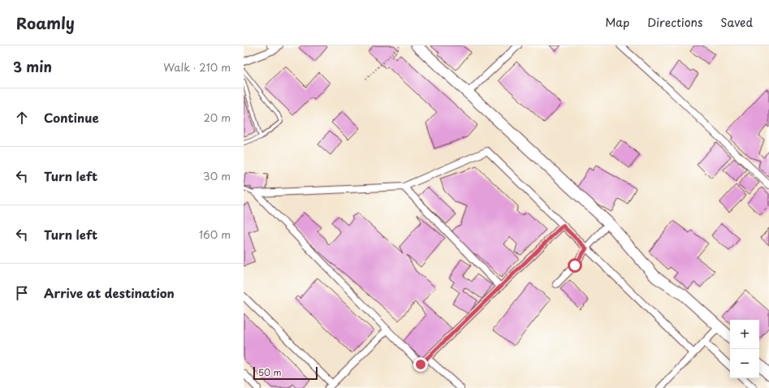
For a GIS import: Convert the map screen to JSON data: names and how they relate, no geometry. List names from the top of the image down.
{
  "scale_bar": "50 m",
  "page": {
    "header": "Roamly",
    "nav": ["Map", "Directions", "Saved"],
    "heading": ["3 min", "Walk · 210 m"],
    "list": [
      ["Continue", "20 m"],
      ["Turn left", "30 m"],
      ["Turn left", "160 m"],
      "Arrive at destination"
    ],
    "map_buttons": ["+", "−"],
    "scale": "50 m"
  }
}
